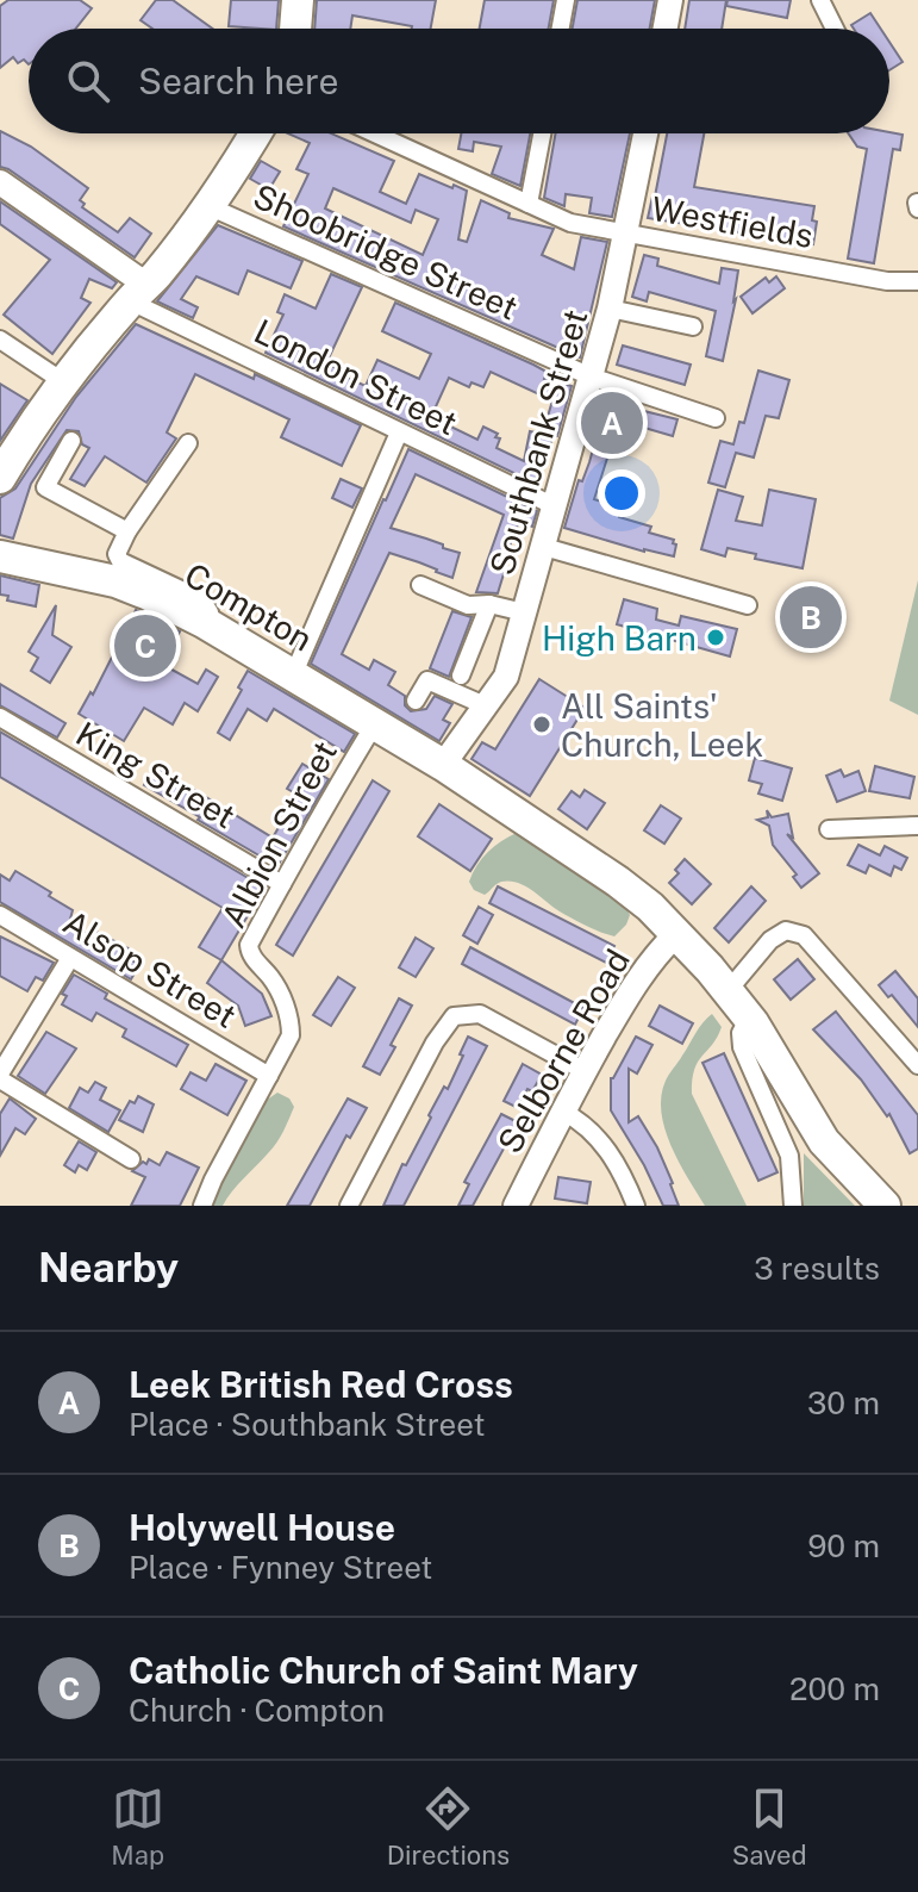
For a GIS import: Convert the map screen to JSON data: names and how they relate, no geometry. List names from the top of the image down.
{
  "streets": {
    "highway": ["Compton"],
    "street": [
      "Westfields",
      "Shoobridge Street",
      "London Street",
      "Southbank Street",
      "King Street",
      "Albion Street",
      "Alsop Street",
      "Selborne Road"
    ]
  },
  "crossings": [
    ["Westfields", "Southbank Street"],
    ["Shoobridge Street", "Southbank Street"],
    ["London Street", "Southbank Street"],
    ["Southbank Street", "Compton"],
    ["Compton", "Albion Street"],
    ["Compton", "Selborne Road"],
    ["King Street", "Albion Street"],
    ["Albion Street", "Alsop Street"]
  ],
  "places": ["High Barn", "All Saints' Church, Leek"],
  "page": {
    "search": "Search here",
    "pins": ["A", "B", "C"],
    "heading": ["Nearby", "3 results"],
    "list": [
      {
        "mark": "A",
        "name": "Leek British Red Cross",
        "note": "Place · Southbank Street",
        "value": "30 m"
      },
      {
        "mark": "B",
        "name": "Holywell House",
        "note": "Place · Fynney Street",
        "value": "90 m"
      },
      {
        "mark": "C",
        "name": "Catholic Church of Saint Mary",
        "note": "Church · Compton",
        "value": "200 m"
      }
    ],
    "nav": ["Map", "Directions", "Saved"]
  }
}
